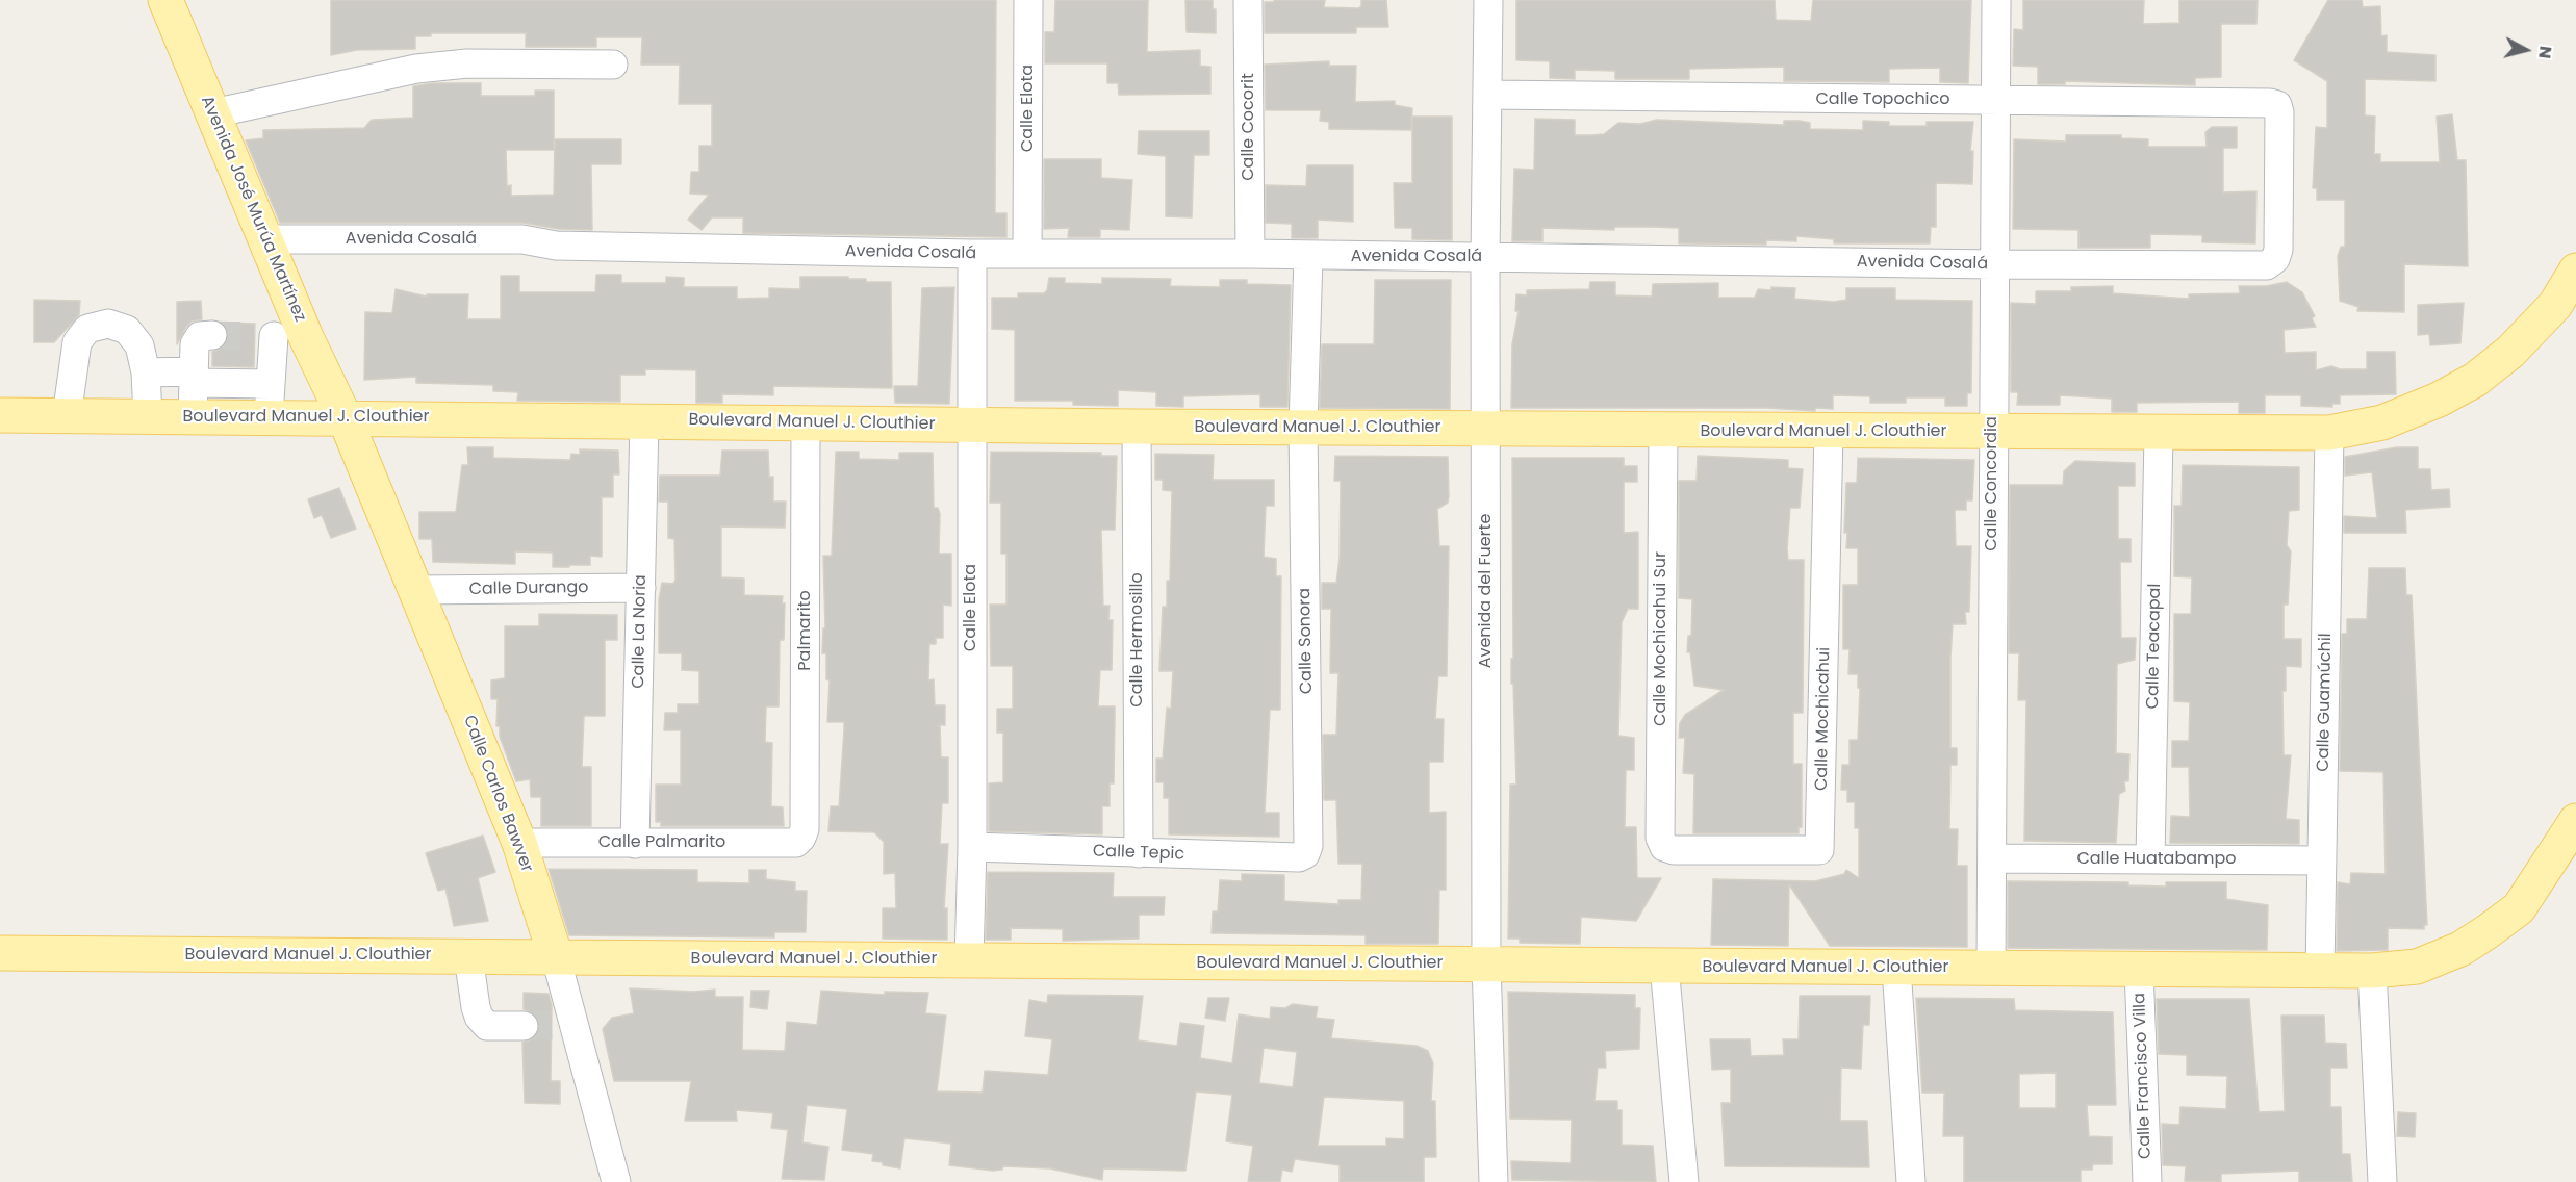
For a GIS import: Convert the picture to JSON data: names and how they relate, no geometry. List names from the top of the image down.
{
  "streets": {
    "main road": ["Avenida José Murúa Martínez", "Boulevard Manuel J. Clouthier", "Calle Carlos Bawver"],
    "street": [
      "Calle Topochico",
      "Calle Elota",
      "Calle Cocorit",
      "Avenida Cosalá",
      "Calle Concordia",
      "Calle Durango",
      "Avenida del Fuerte",
      "Palmarito",
      "Calle La Noria",
      "Calle Mochicahui Sur",
      "Calle Hermosillo",
      "Calle Sonora",
      "Calle Teacapal",
      "Calle Guamúchil",
      "Calle Mochicahui",
      "Calle Palmarito",
      "Calle Tepic",
      "Calle Huatabampo",
      "Calle Francisco Villa"
    ]
  },
  "crossings": [
    ["Calle Topochico", "Avenida Cosalá"],
    ["Calle Topochico", "Calle Concordia"],
    ["Calle Topochico", "Avenida del Fuerte"],
    ["Calle Elota", "Avenida Cosalá"],
    ["Calle Elota", "Boulevard Manuel J. Clouthier"],
    ["Calle Elota", "Calle Tepic"],
    ["Calle Cocorit", "Avenida Cosalá"],
    ["Avenida José Murúa Martínez", "Avenida Cosalá"],
    ["Avenida José Murúa Martínez", "Boulevard Manuel J. Clouthier"],
    ["Avenida José Murúa Martínez", "Calle Carlos Bawver"],
    ["Avenida Cosalá", "Calle Concordia"],
    ["Avenida Cosalá", "Avenida del Fuerte"],
    ["Avenida Cosalá", "Calle Sonora"],
    ["Boulevard Manuel J. Clouthier", "Calle Concordia"],
    ["Boulevard Manuel J. Clouthier", "Avenida del Fuerte"],
    ["Boulevard Manuel J. Clouthier", "Palmarito"],
    ["Boulevard Manuel J. Clouthier", "Calle La Noria"],
    ["Boulevard Manuel J. Clouthier", "Calle Mochicahui Sur"],
    ["Boulevard Manuel J. Clouthier", "Calle Hermosillo"],
    ["Boulevard Manuel J. Clouthier", "Calle Sonora"],
    ["Boulevard Manuel J. Clouthier", "Calle Teacapal"],
    ["Boulevard Manuel J. Clouthier", "Calle Guamúchil"],
    ["Boulevard Manuel J. Clouthier", "Calle Mochicahui"],
    ["Boulevard Manuel J. Clouthier", "Calle Carlos Bawver"],
    ["Boulevard Manuel J. Clouthier", "Calle Francisco Villa"],
    ["Calle Concordia", "Calle Huatabampo"],
    ["Calle Durango", "Calle La Noria"],
    ["Calle Durango", "Calle Carlos Bawver"],
    ["Palmarito", "Calle Palmarito"],
    ["Calle La Noria", "Calle Palmarito"],
    ["Calle Mochicahui Sur", "Calle Mochicahui"],
    ["Calle Hermosillo", "Calle Tepic"],
    ["Calle Sonora", "Calle Tepic"],
    ["Calle Teacapal", "Calle Huatabampo"],
    ["Calle Guamúchil", "Calle Huatabampo"],
    ["Calle Carlos Bawver", "Calle Palmarito"]
  ],
  "north": "right"
}
